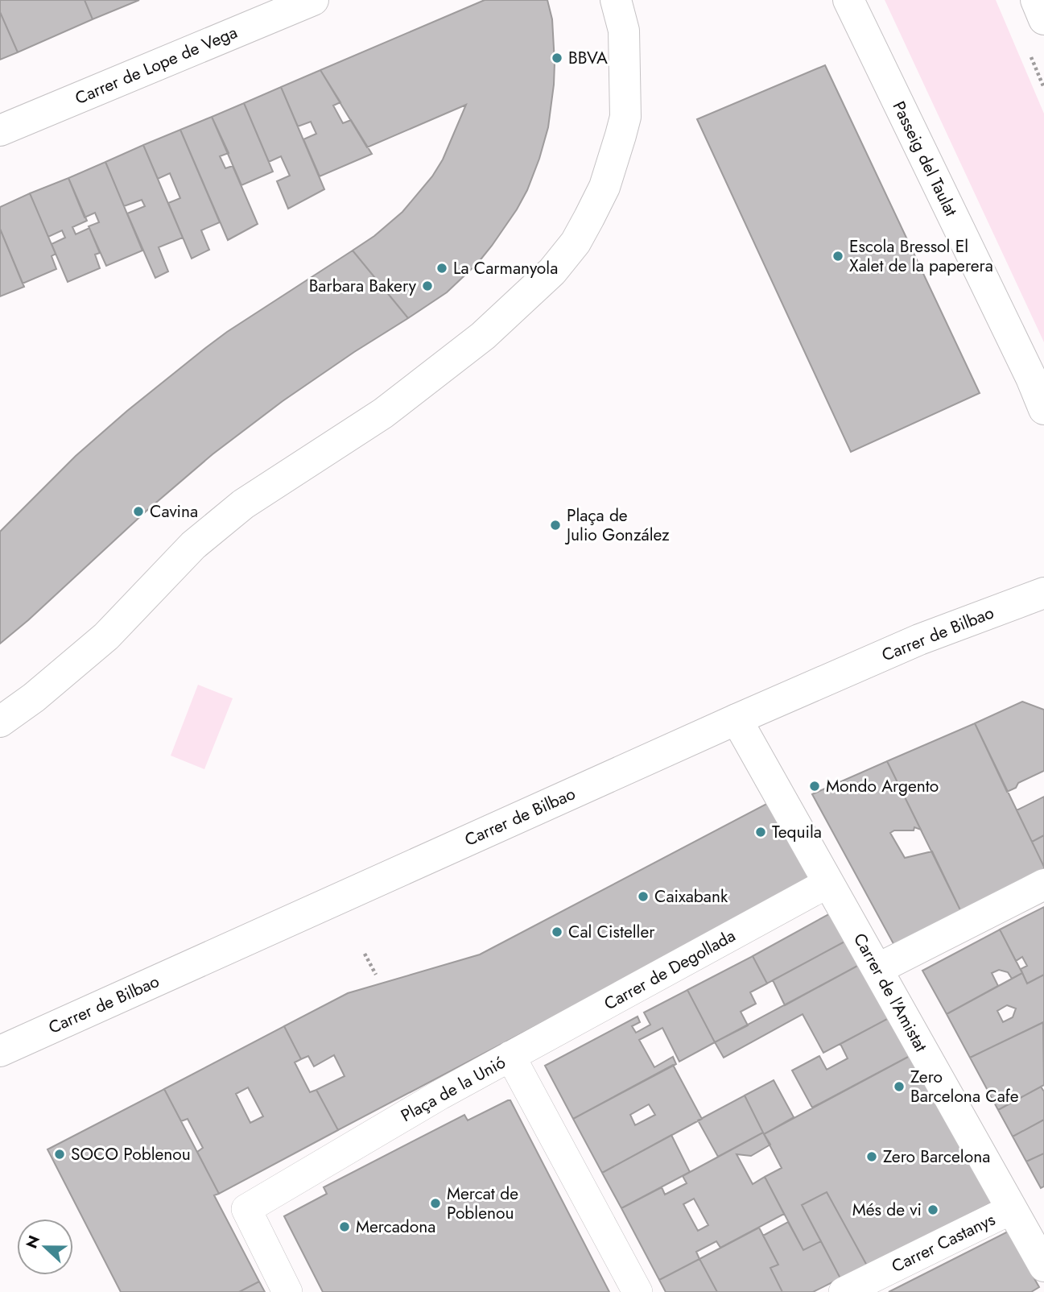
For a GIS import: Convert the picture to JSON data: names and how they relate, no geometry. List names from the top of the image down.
{
  "streets": {
    "street": [
      "Carrer de Lope de Vega",
      "Passeig del Taulat",
      "Carrer de Bilbao",
      "Carrer de Degollada",
      "Carrer de l'Amistat",
      "Plaça de la Unió",
      "Carrer Castanys"
    ]
  },
  "crossings": [
    ["Carrer de Bilbao", "Carrer de l'Amistat"],
    ["Carrer de Degollada", "Carrer de l'Amistat"],
    ["Carrer de Degollada", "Plaça de la Unió"],
    ["Carrer de l'Amistat", "Carrer Castanys"]
  ],
  "places": [
    "BBVA",
    "Escola Bressol El Xalet de la paperera",
    "La Carmanyola",
    "Barbara Bakery",
    "Cavina",
    "Plaça de Julio González",
    "Mondo Argento",
    "Tequila",
    "Caixabank",
    "Cal Cisteller",
    "Zero Barcelona Cafe",
    "SOCO Poblenou",
    "Zero Barcelona",
    "Mercat de Poblenou",
    "Més de vi",
    "Mercadona"
  ],
  "north": "left"
}
